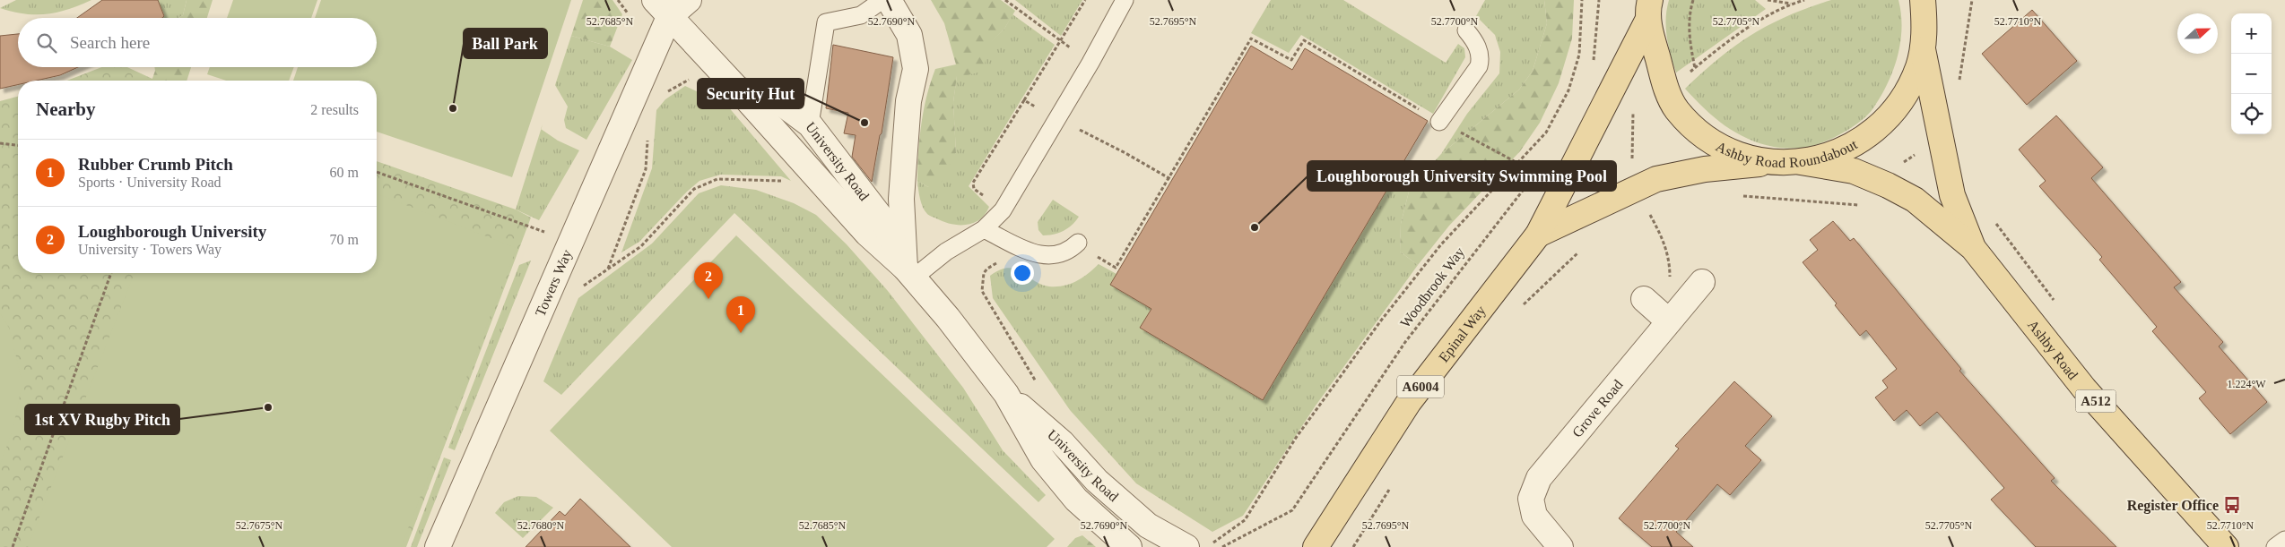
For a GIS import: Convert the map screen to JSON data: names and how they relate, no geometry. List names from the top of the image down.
{
  "streets": {
    "main road": [
      "Ashby Road Roundabout",
      "Epinal Way",
      "Ashby Road",
      "A6004",
      "A512"
    ],
    "street": ["University Road", "Towers Way", "Grove Road"],
    "path": ["Woodbrook Way"]
  },
  "crossings": [
    ["Ashby Road Roundabout", "Epinal Way"],
    ["Ashby Road Roundabout", "Ashby Road"],
    ["University Road", "Towers Way"]
  ],
  "places": {
    "other": [
      "Ball Park",
      "Security Hut",
      "Loughborough University Swimming Pool",
      "1st XV Rugby Pitch"
    ],
    "bus stop": ["Register Office"]
  },
  "north": "right",
  "page": {
    "map_buttons": ["+", "−"],
    "search": "Search here",
    "heading": ["Nearby", "2 results"],
    "list": [
      {
        "mark": "1",
        "name": "Rubber Crumb Pitch",
        "note": "Sports · University Road",
        "value": "60 m"
      },
      {
        "mark": "2",
        "name": "Loughborough University",
        "note": "University · Towers Way",
        "value": "70 m"
      }
    ],
    "pins": ["2", "1"]
  },
  "coordinates": [
    "52.7685°N",
    "52.7690°N",
    "52.7695°N",
    "52.7700°N",
    "52.7705°N",
    "52.7710°N",
    "1.224°W",
    "52.7675°N",
    "52.7680°N"
  ]
}
